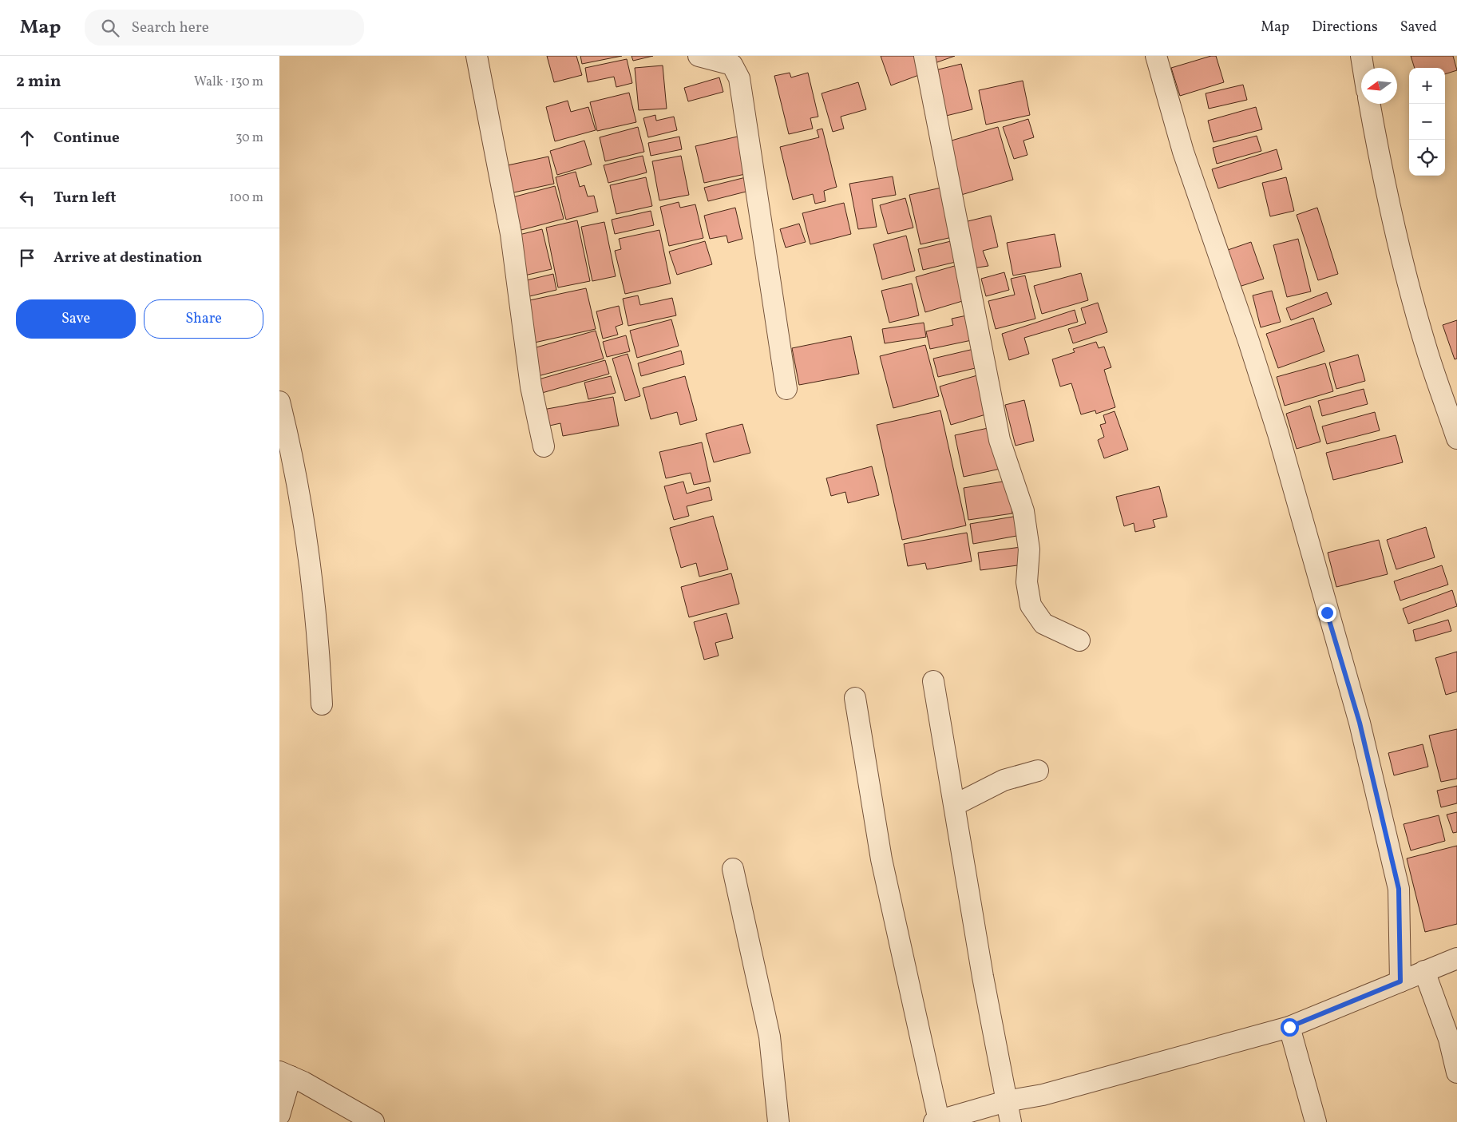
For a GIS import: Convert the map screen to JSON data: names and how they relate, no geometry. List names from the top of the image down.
{
  "north": "left",
  "page": {
    "header": "Map",
    "search": "Search here",
    "nav": ["Map", "Directions", "Saved"],
    "heading": ["2 min", "Walk · 130 m"],
    "map_buttons": ["+", "−"],
    "list": [
      ["Continue", "30 m"],
      ["Turn left", "100 m"],
      "Arrive at destination"
    ],
    "buttons": ["Save", "Share"]
  }
}
